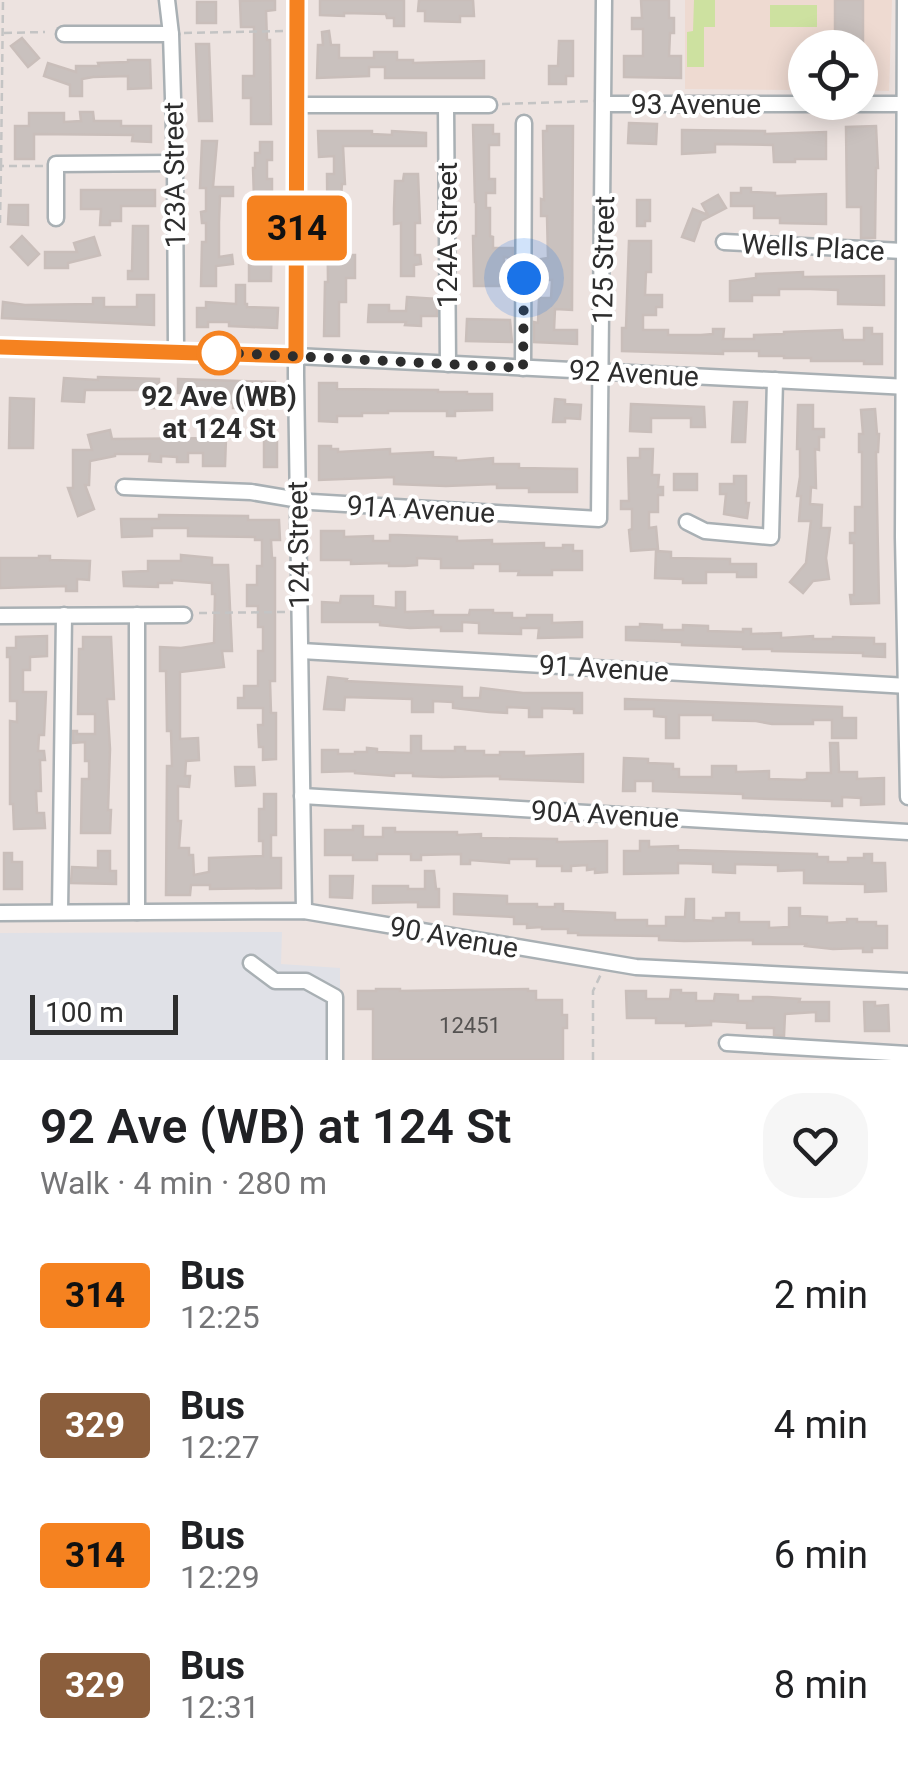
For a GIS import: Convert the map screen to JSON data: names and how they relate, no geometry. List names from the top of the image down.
{
  "streets": {
    "street": [
      "93 Avenue",
      "123A Street",
      "124A Street",
      "Wells Place",
      "125 Street",
      "92 Avenue",
      "91A Avenue",
      "124 Street",
      "91 Avenue",
      "90A Avenue",
      "90 Avenue"
    ]
  },
  "crossings": [
    ["93 Avenue", "125 Street"],
    ["123A Street", "92 Avenue"],
    ["124A Street", "92 Avenue"],
    ["125 Street", "92 Avenue"],
    ["125 Street", "91A Avenue"],
    ["92 Avenue", "124 Street"],
    ["91A Avenue", "124 Street"],
    ["124 Street", "91 Avenue"],
    ["124 Street", "90A Avenue"],
    ["124 Street", "90 Avenue"]
  ],
  "places": ["92 Ave (WB) at 124 St"],
  "lines": ["bus line 314"],
  "house_numbers": ["12451"],
  "scale_bar": "100 m",
  "page": {
    "on_map": "314",
    "scale": "100 m",
    "heading": ["92 Ave (WB) at 124 St", "Walk · 4 min · 280 m"],
    "list": [
      {
        "mark": "314",
        "name": "Bus",
        "note": "12:25",
        "value": "2 min"
      },
      {
        "mark": "329",
        "name": "Bus",
        "note": "12:27",
        "value": "4 min"
      },
      {
        "mark": "314",
        "name": "Bus",
        "note": "12:29",
        "value": "6 min"
      },
      {
        "mark": "329",
        "name": "Bus",
        "note": "12:31",
        "value": "8 min"
      }
    ]
  }
}
